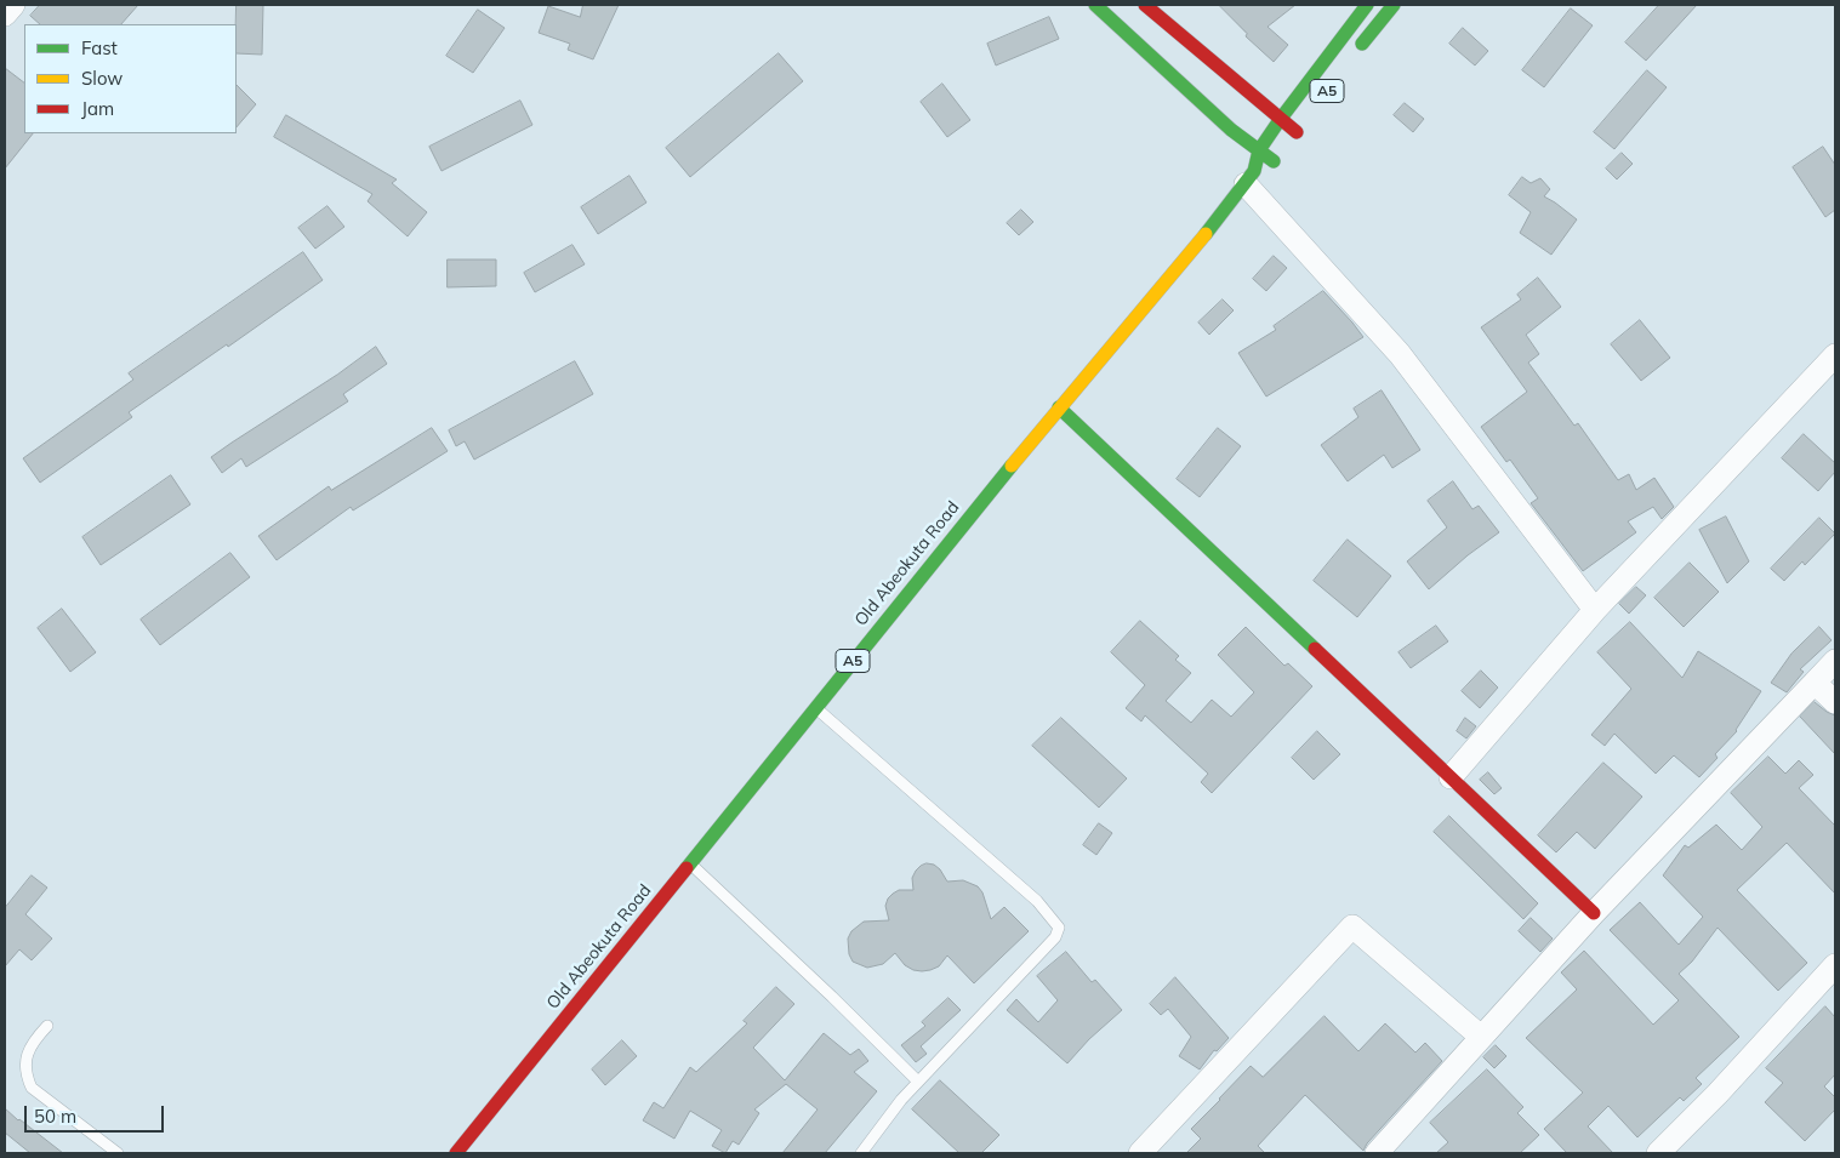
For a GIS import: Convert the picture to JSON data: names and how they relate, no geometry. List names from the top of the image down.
{
  "streets": {
    "main road": ["A5", "Old Abeokuta Road"]
  },
  "legend": ["Fast", "Slow", "Jam"],
  "scale_bar": "50 m"
}
